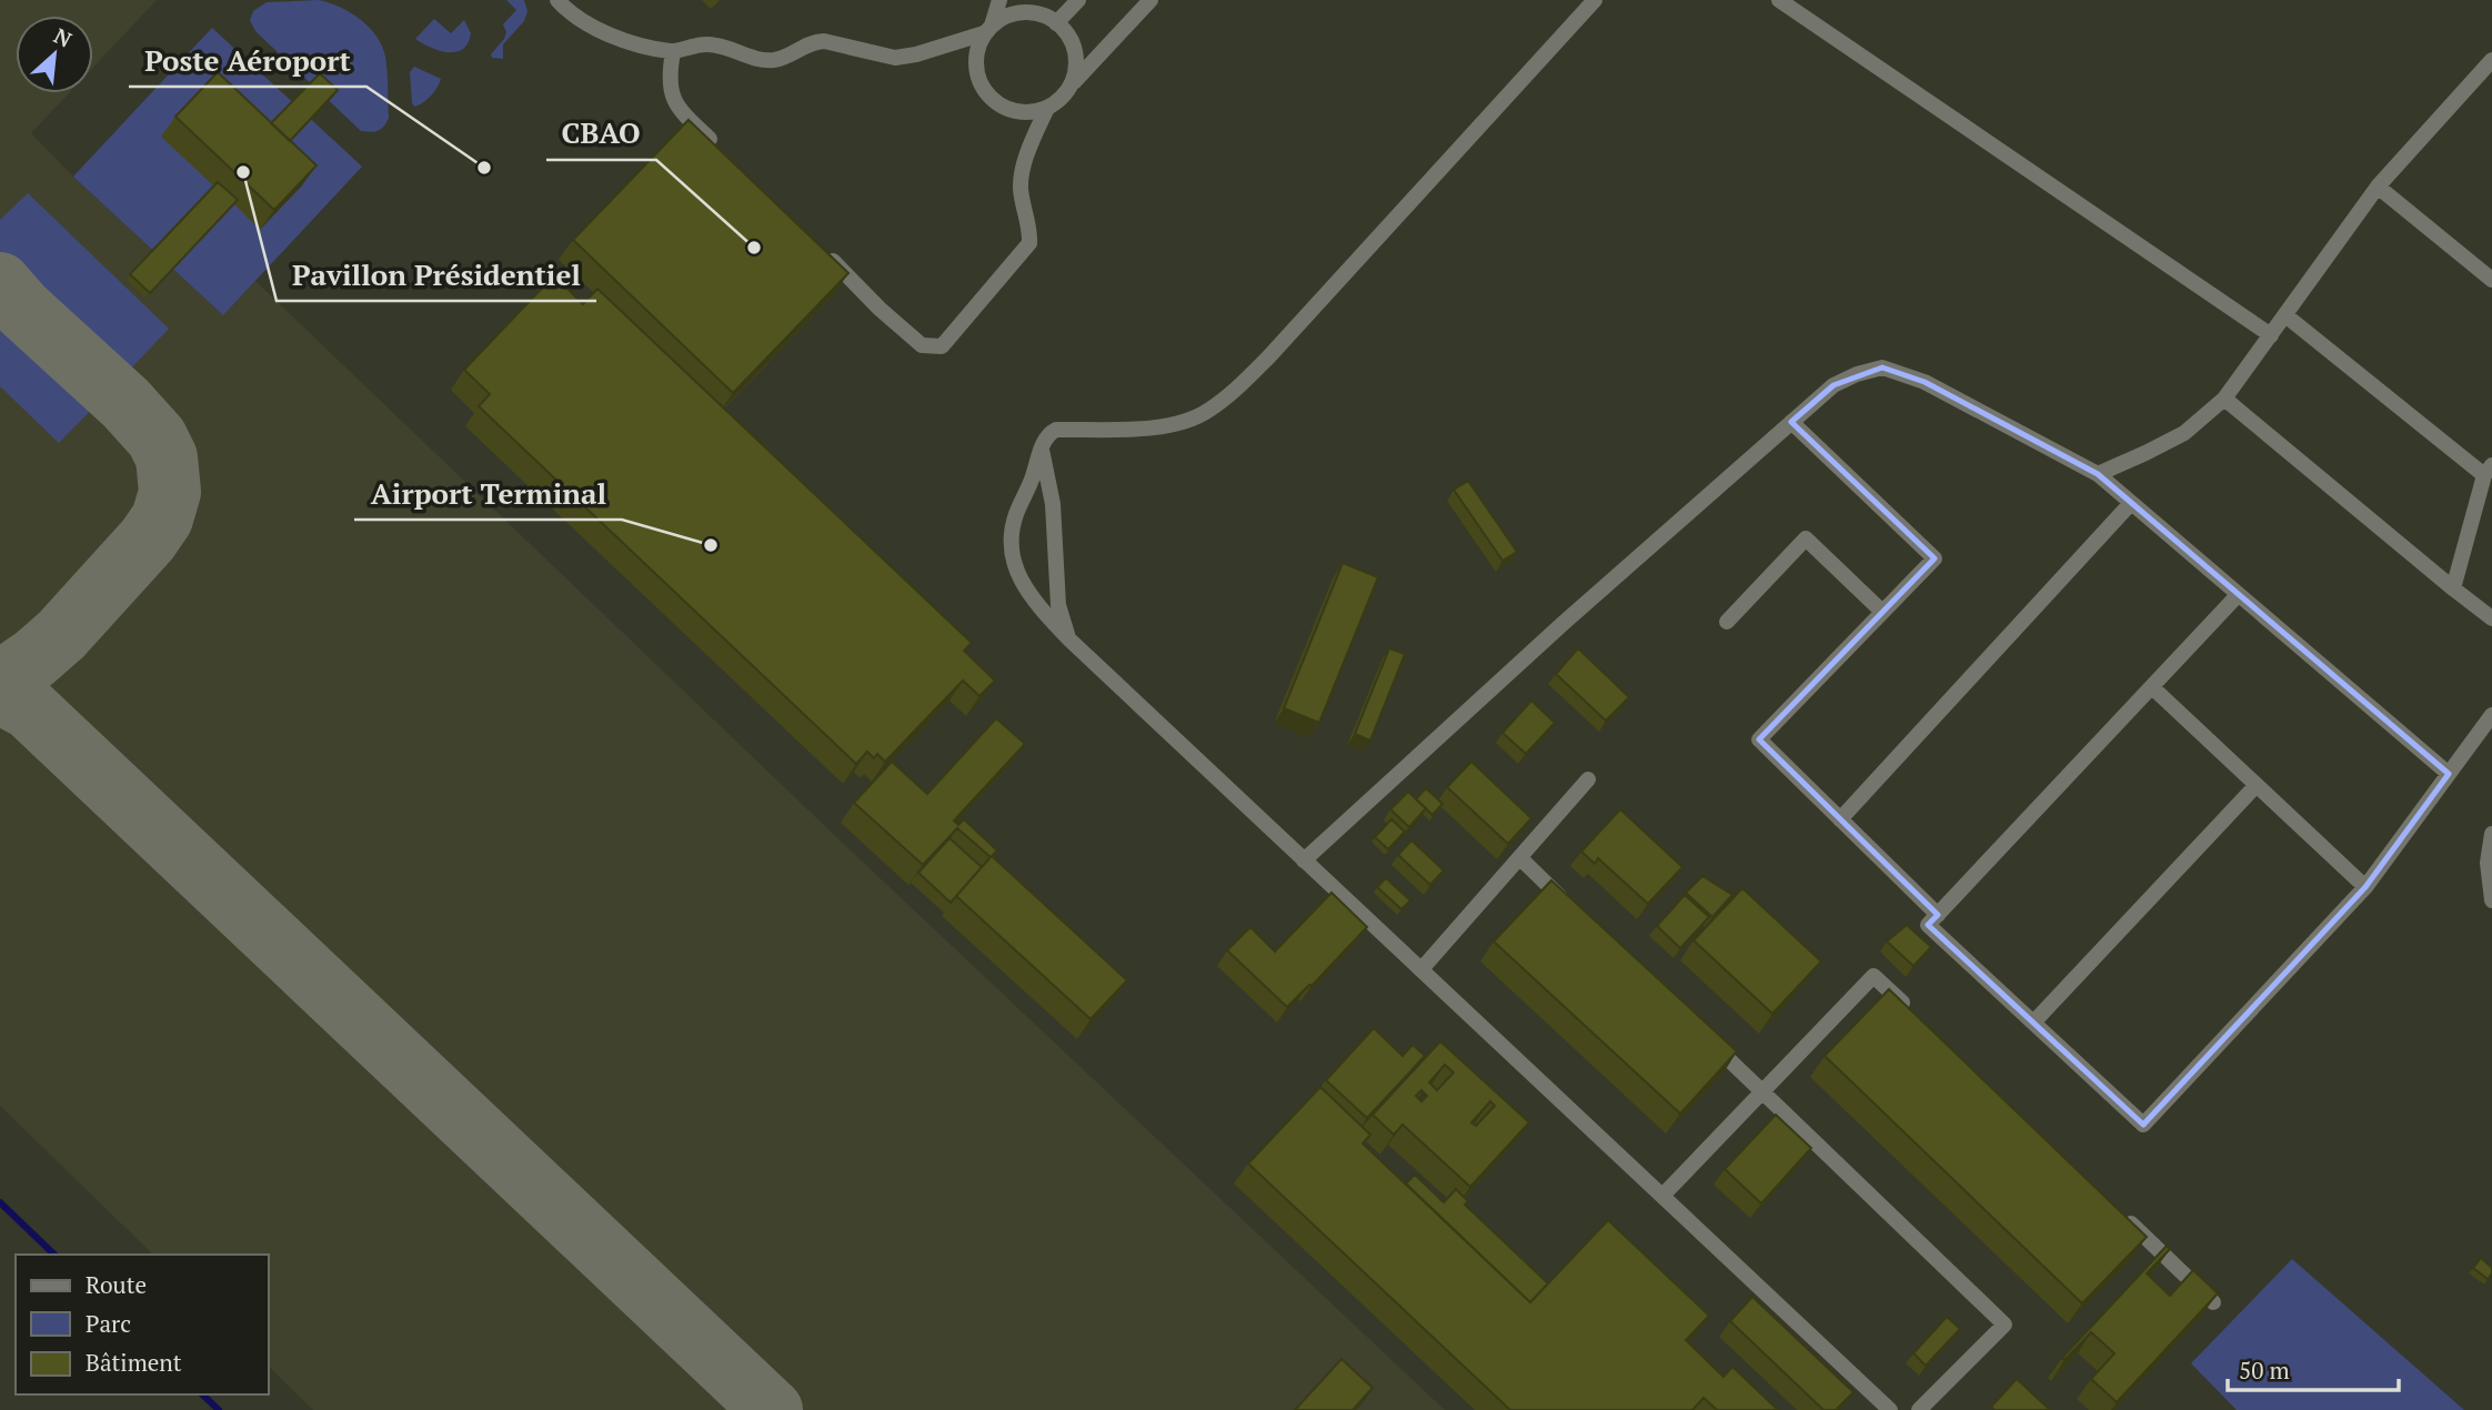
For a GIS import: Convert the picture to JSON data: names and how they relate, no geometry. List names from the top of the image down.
{
  "places": [
    "Poste Aéroport",
    "Pavillon Présidentiel",
    "CBAO",
    "Airport Terminal"
  ],
  "legend": ["Route", "Parc", "Bâtiment"],
  "scale_bar": "50 m",
  "north": "top right"
}
